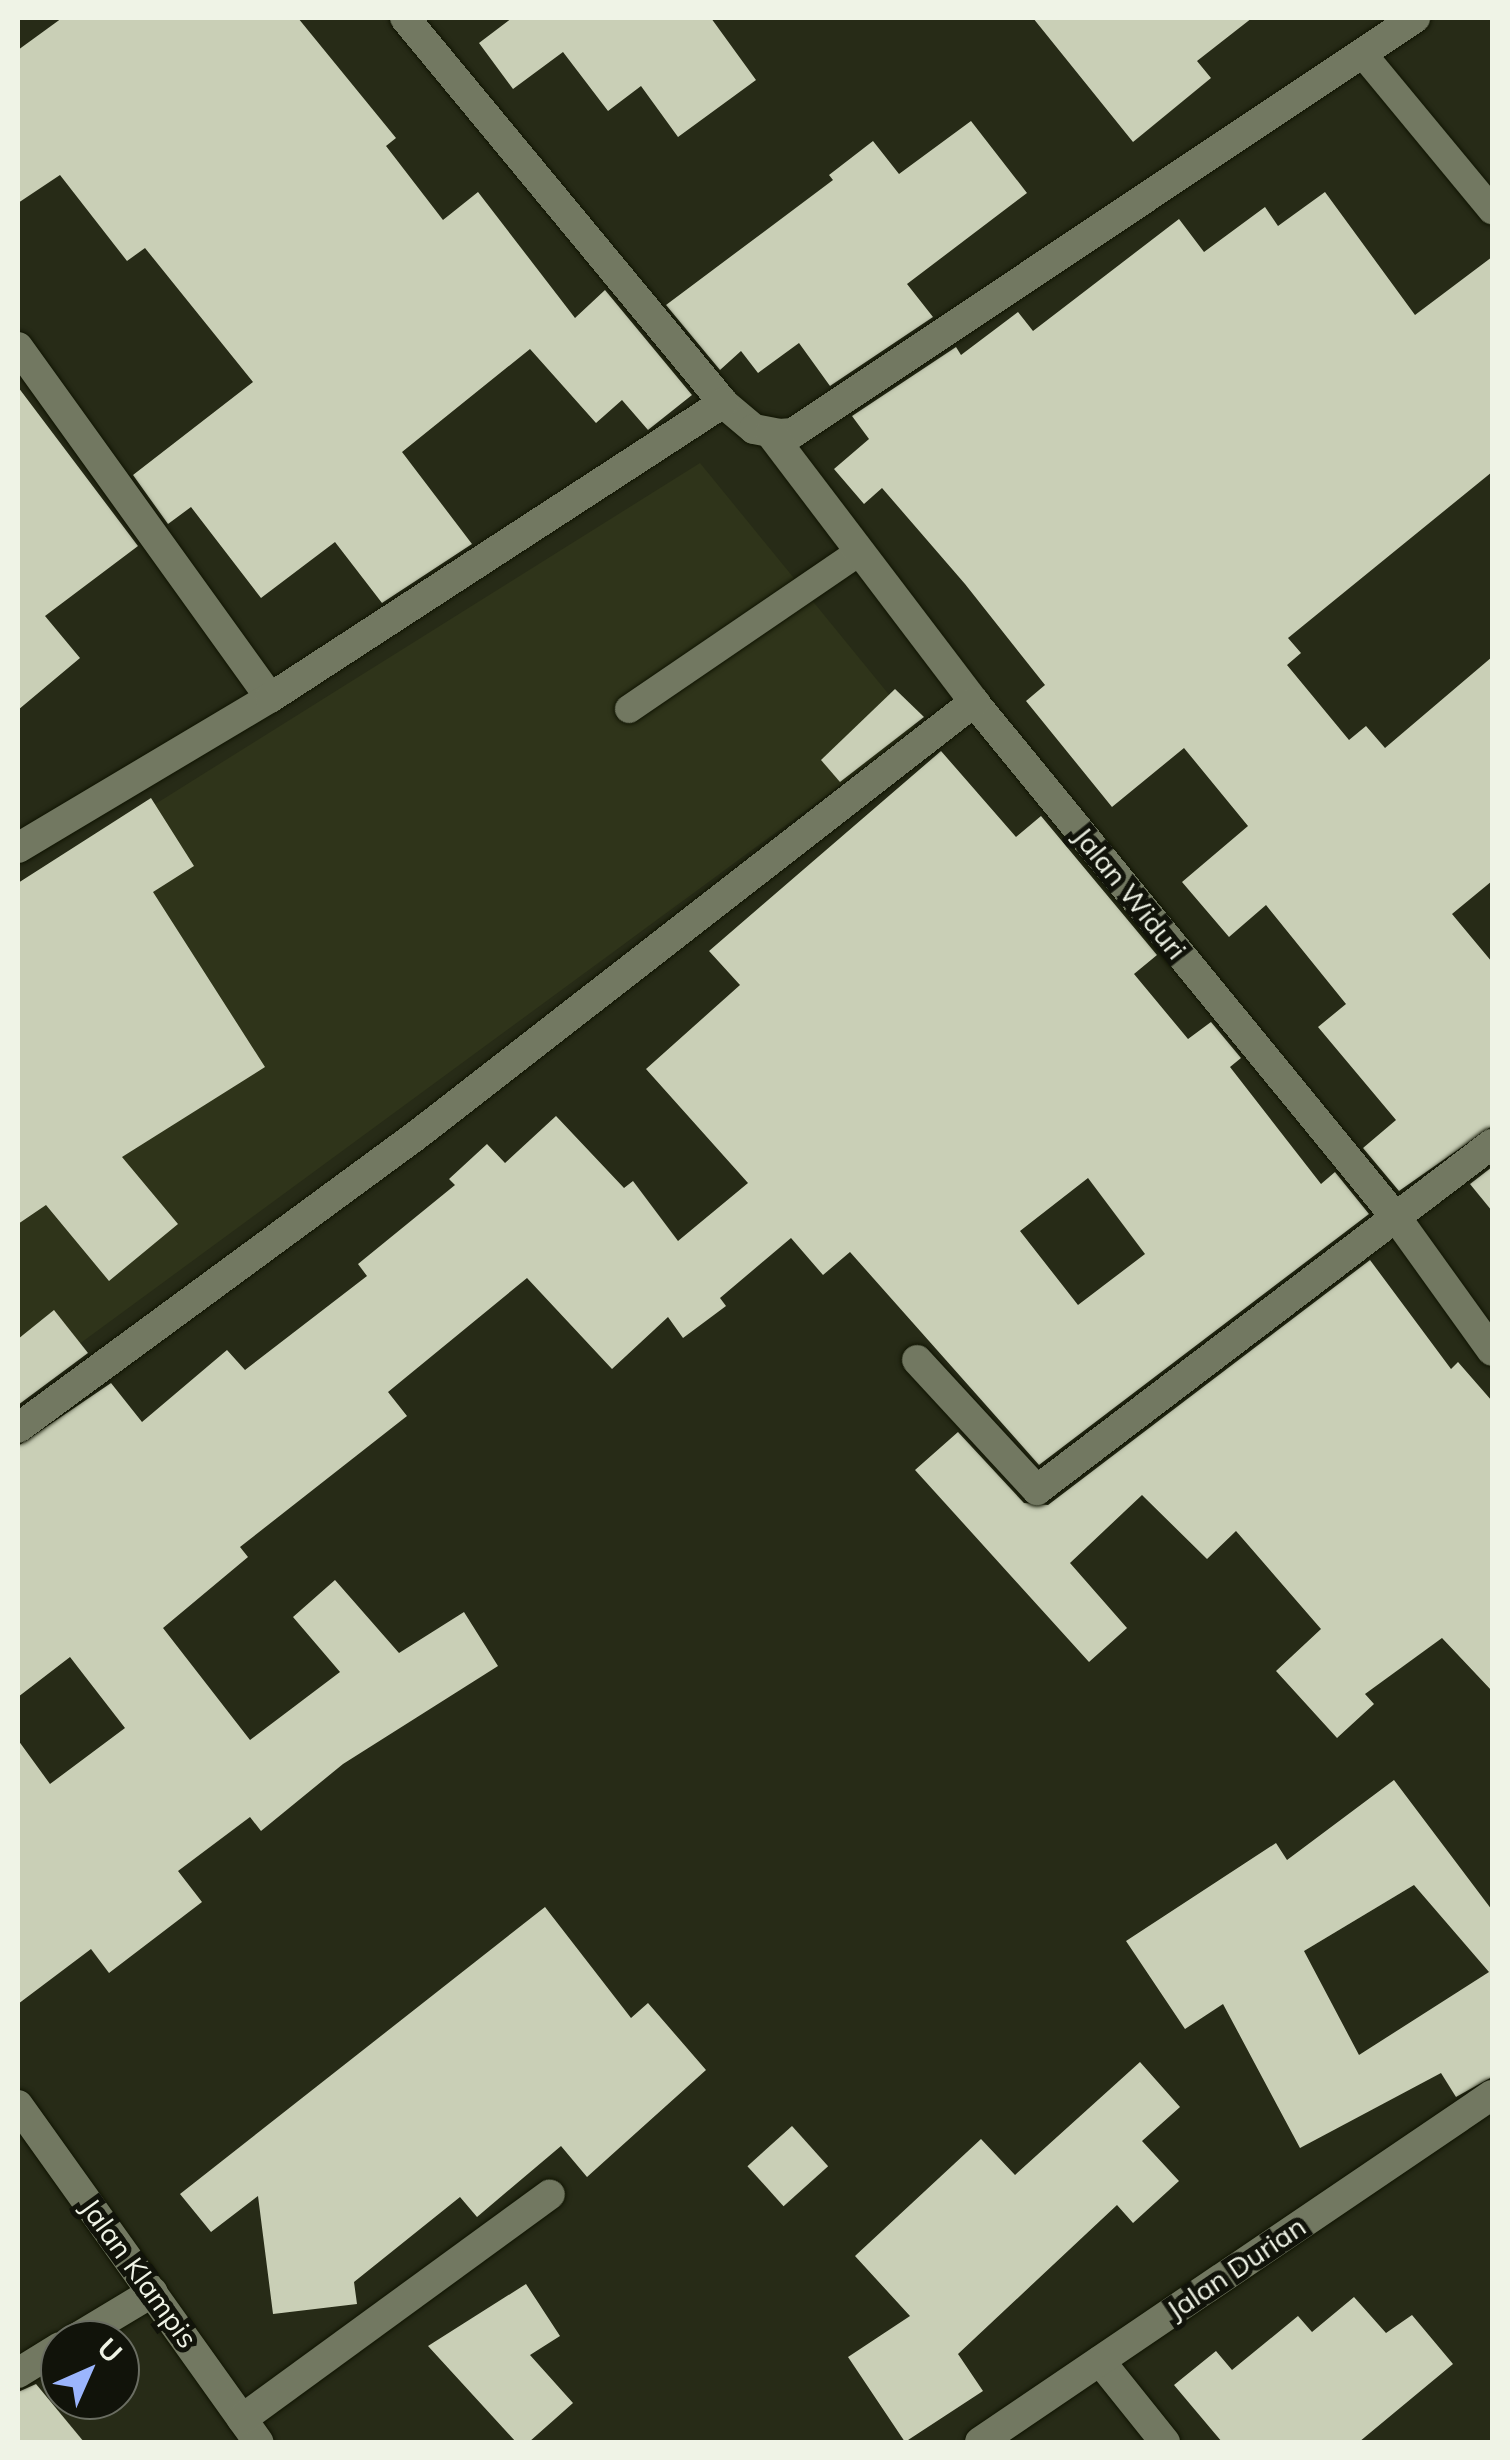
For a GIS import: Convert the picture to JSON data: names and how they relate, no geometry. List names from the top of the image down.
{
  "streets": {
    "street": ["Jalan Widuri", "Jalan Durian", "Jalan Klampis"]
  },
  "north": "top right"
}
